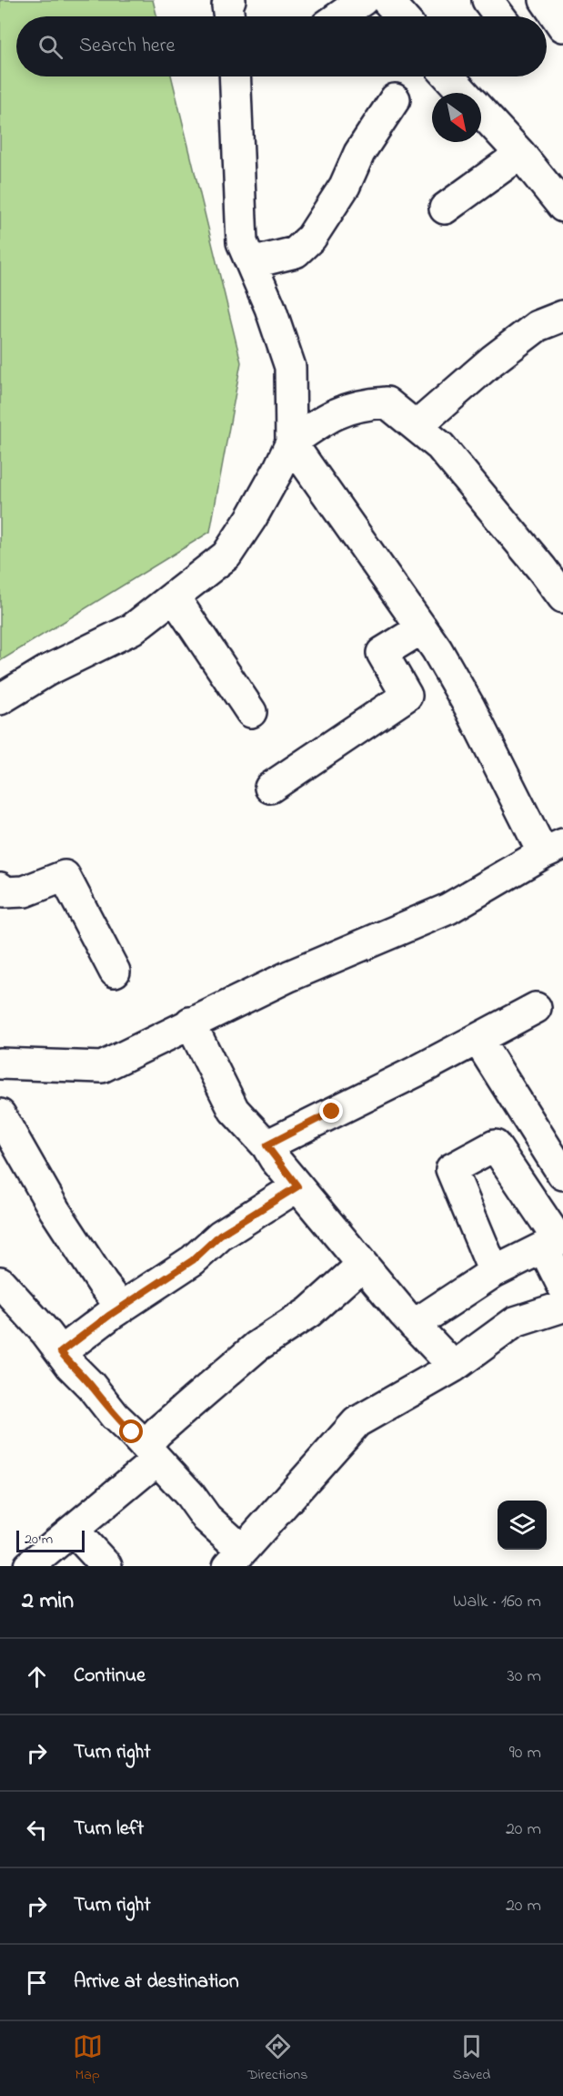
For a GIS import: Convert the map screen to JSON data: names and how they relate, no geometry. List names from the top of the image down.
{
  "scale_bar": "20 m",
  "north": "bottom right",
  "page": {
    "search": "Search here",
    "scale": "20 m",
    "heading": ["2 min", "Walk · 160 m"],
    "list": [
      ["Continue", "30 m"],
      ["Turn right", "90 m"],
      ["Turn left", "20 m"],
      ["Turn right", "20 m"],
      "Arrive at destination"
    ],
    "nav": ["Map", "Directions", "Saved"]
  }
}
